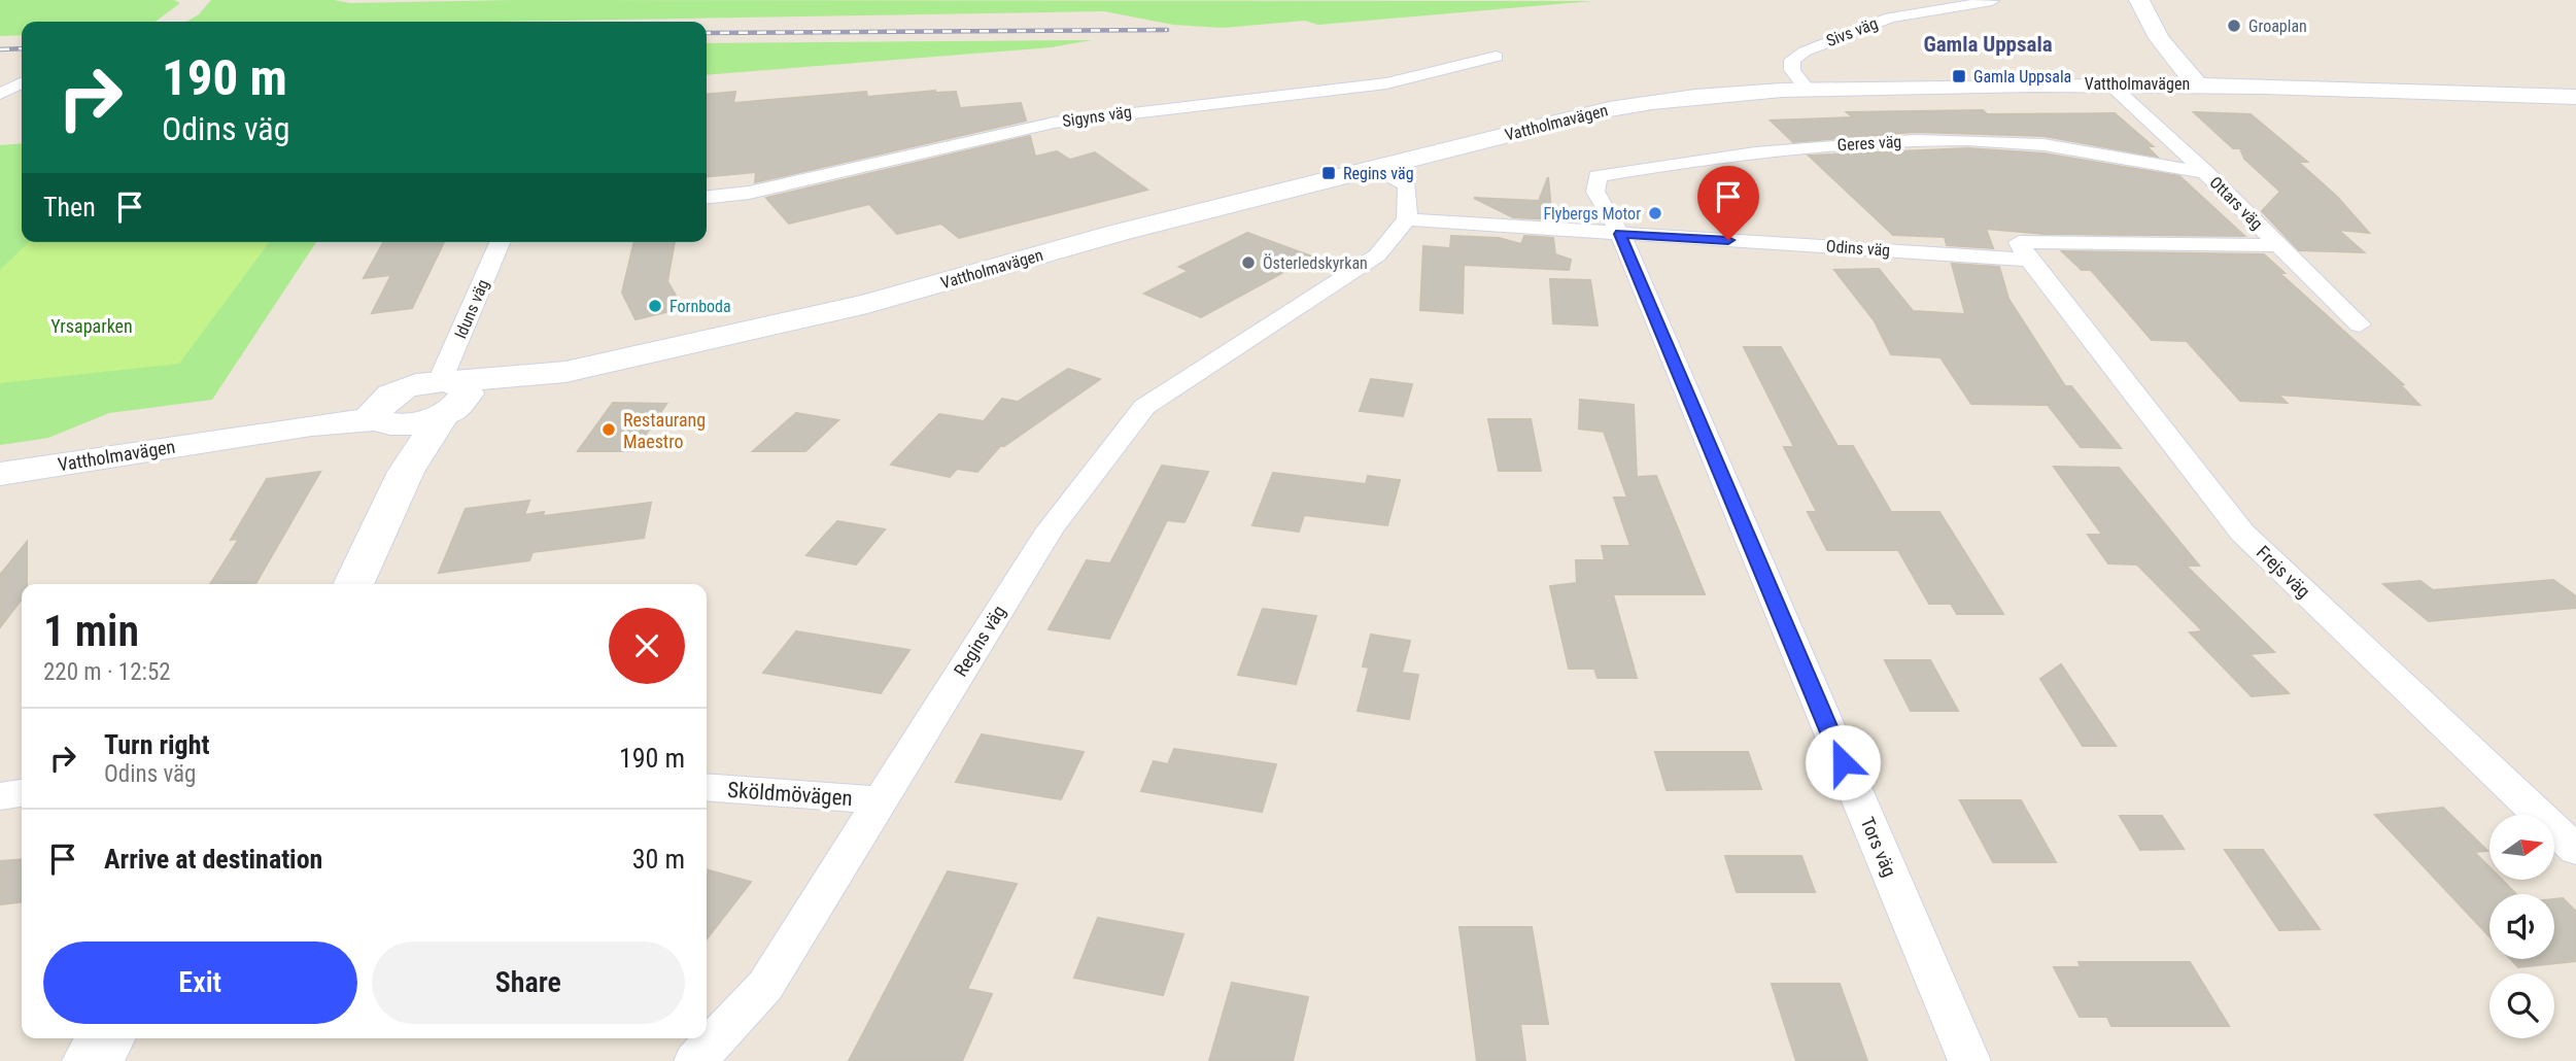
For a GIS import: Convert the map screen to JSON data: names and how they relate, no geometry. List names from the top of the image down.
{
  "streets": {
    "main road": ["Vattholmavägen", "Iduns väg"],
    "street": [
      "Sivs väg",
      "Sigyns väg",
      "Geres väg",
      "Ottars väg",
      "Odins väg",
      "Frejs väg",
      "Regins väg",
      "Sköldmövägen",
      "Tors väg"
    ]
  },
  "crossings": [
    ["Sivs väg", "Vattholmavägen"],
    ["Vattholmavägen", "Ottars väg"],
    ["Vattholmavägen", "Iduns väg"],
    ["Geres väg", "Ottars väg"],
    ["Geres väg", "Odins väg"],
    ["Geres väg", "Tors väg"],
    ["Odins väg", "Frejs väg"],
    ["Odins väg", "Regins väg"],
    ["Odins väg", "Tors väg"],
    ["Regins väg", "Sköldmövägen"]
  ],
  "districts": ["Gamla Uppsala"],
  "parks": ["Yrsaparken"],
  "places": {
    "other": [
      "Groaplan",
      "Flybergs Motor",
      "Österledskyrkan",
      "Fornboda",
      "Restaurang Maestro"
    ],
    "transit": ["Gamla Uppsala", "Regins väg"]
  },
  "north": "right",
  "page": {
    "turn": ["190 m", "Odins väg"],
    "then": "Then",
    "heading": ["1 min", "220 m · 12:52"],
    "list": [
      {
        "name": "Turn right",
        "note": "Odins väg",
        "value": "190 m"
      },
      {
        "name": "Arrive at destination",
        "value": "30 m"
      }
    ],
    "buttons": ["Exit", "Share"]
  }
}
